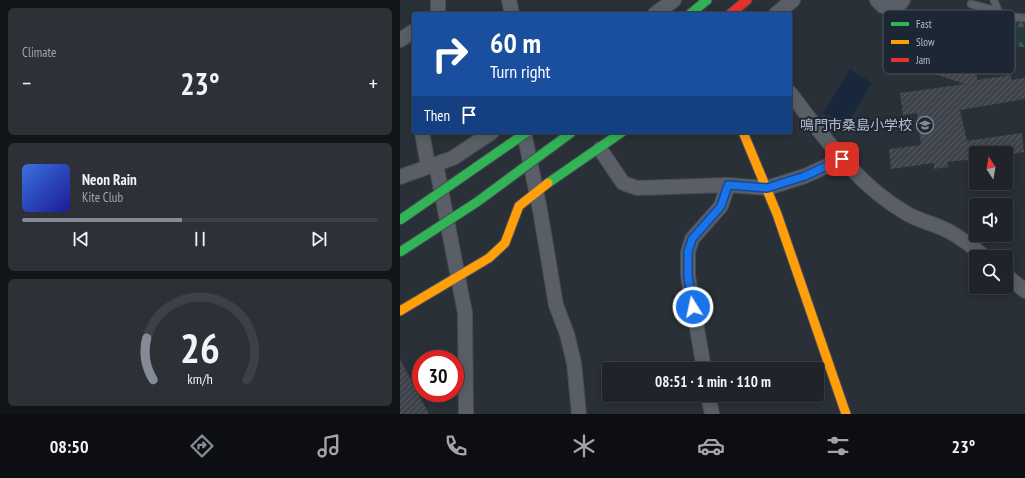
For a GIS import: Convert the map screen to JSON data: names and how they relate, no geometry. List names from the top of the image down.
{
  "places": {
    "school or university": ["鳴門市桑島小学校"]
  },
  "legend": ["Fast", "Slow", "Jam"],
  "north": "top",
  "page": {
    "tile": "Climate",
    "turn": ["60 m", "Turn right"],
    "heat": ["−", "23°", "+"],
    "then": "Then",
    "song": ["Neon Rain", "Kite Club"],
    "limit": "30",
    "trip": "08:51 · 1 min · 110 m",
    "tabs": ["08:50", "23°"],
    "gauge": ["26", "km/h"]
  }
}
